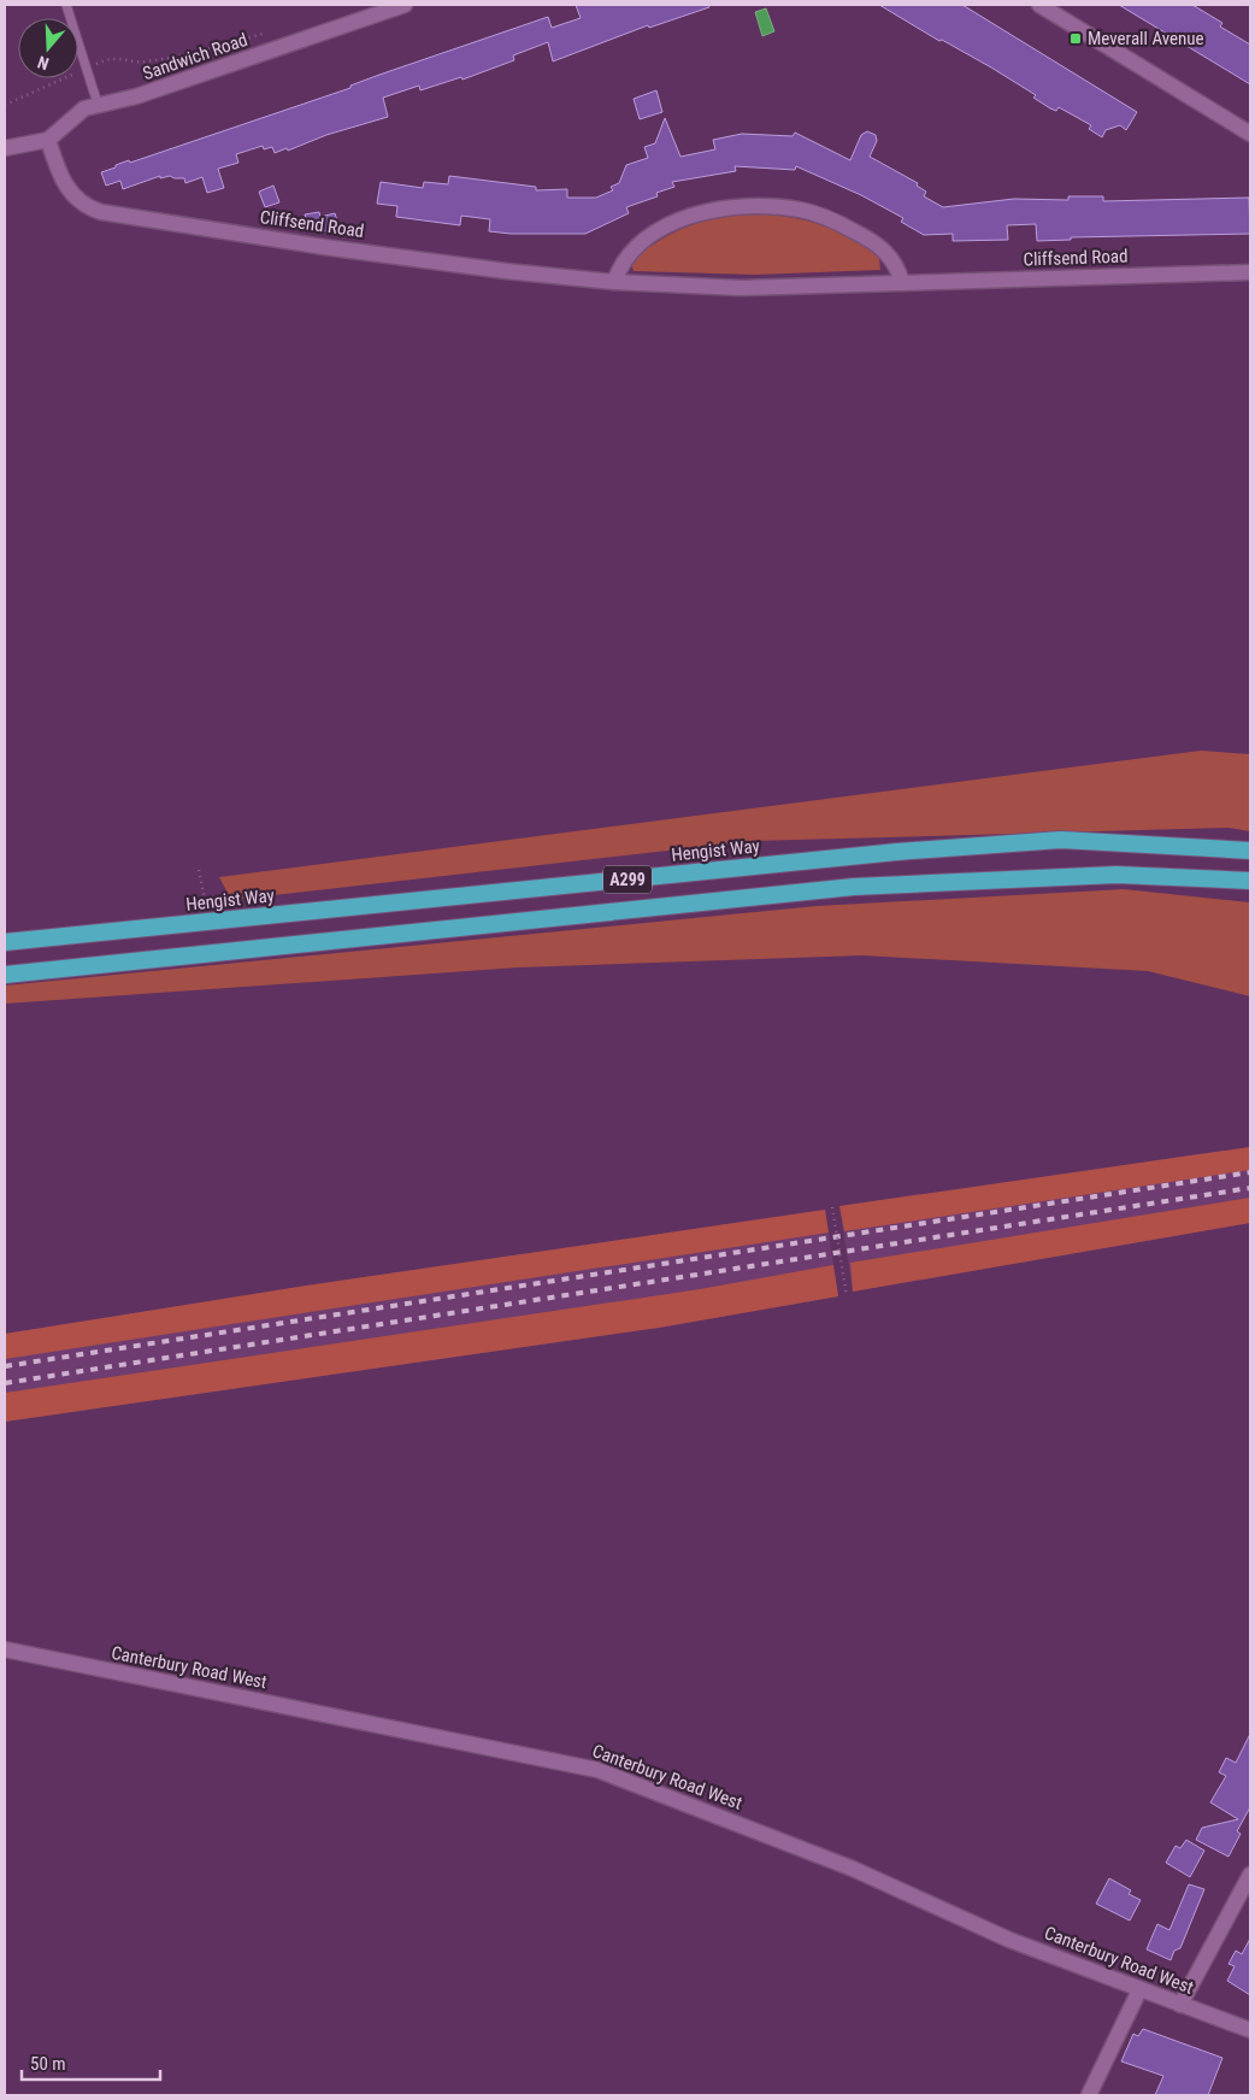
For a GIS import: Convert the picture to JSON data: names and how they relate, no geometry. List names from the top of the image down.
{
  "streets": {
    "highway": ["Hengist Way", "A299"],
    "street": ["Sandwich Road", "Cliffsend Road", "Canterbury Road West"]
  },
  "crossings": [
    ["Sandwich Road", "Cliffsend Road"]
  ],
  "places": {
    "transit": ["Meverall Avenue"]
  },
  "scale_bar": "50 m",
  "north": "bottom"
}
